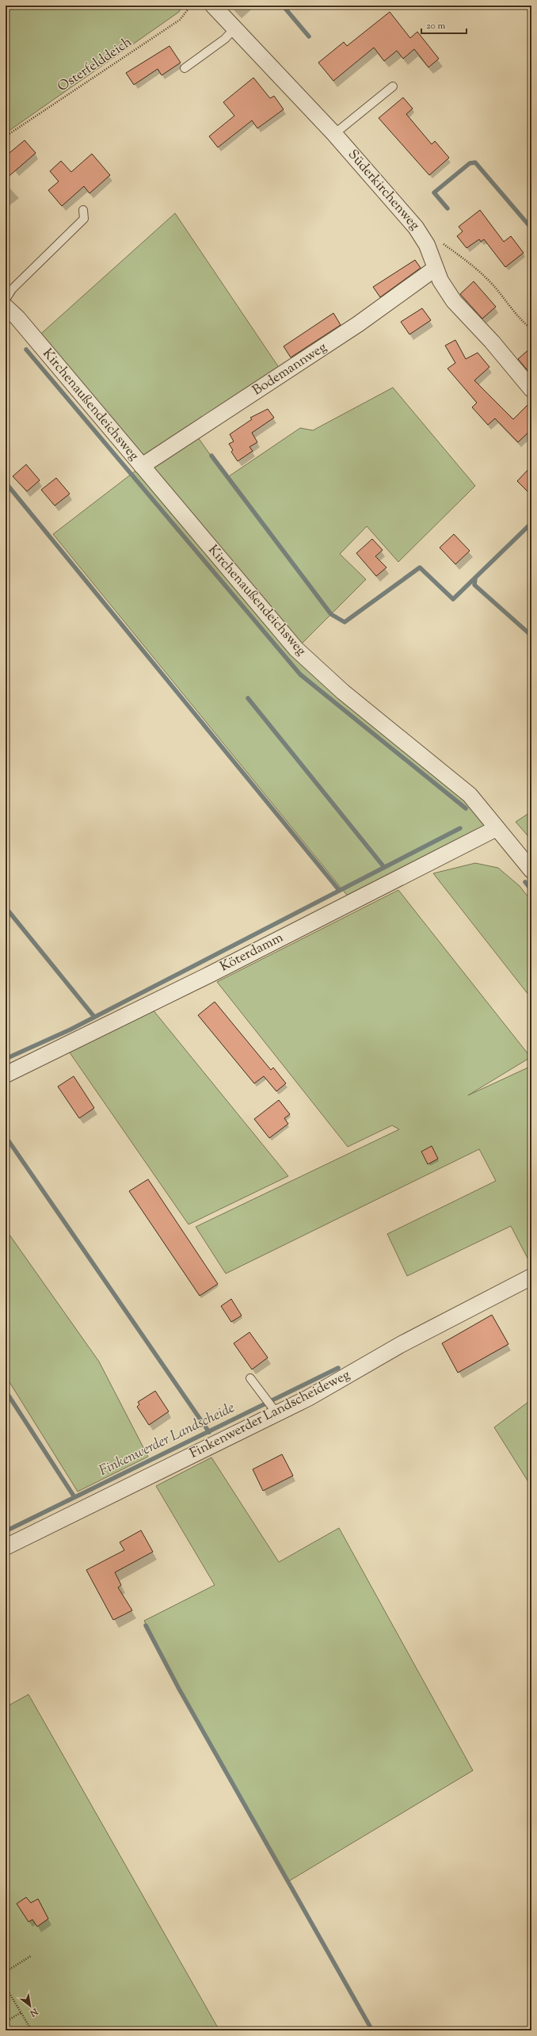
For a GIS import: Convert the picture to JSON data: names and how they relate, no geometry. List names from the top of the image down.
{
  "streets": {
    "street": [
      "Süderkirchenweg",
      "Bodemannweg",
      "Kirchenaußendeichsweg",
      "Köterdamm",
      "Finkenwerder Landscheideweg"
    ],
    "path": ["Osterfelddeich"]
  },
  "crossings": [
    ["Süderkirchenweg", "Bodemannweg"],
    ["Bodemannweg", "Kirchenaußendeichsweg"],
    ["Kirchenaußendeichsweg", "Köterdamm"]
  ],
  "water": ["Finkenwerder Landscheide"],
  "scale_bar": "20 m",
  "north": "bottom right"
}
